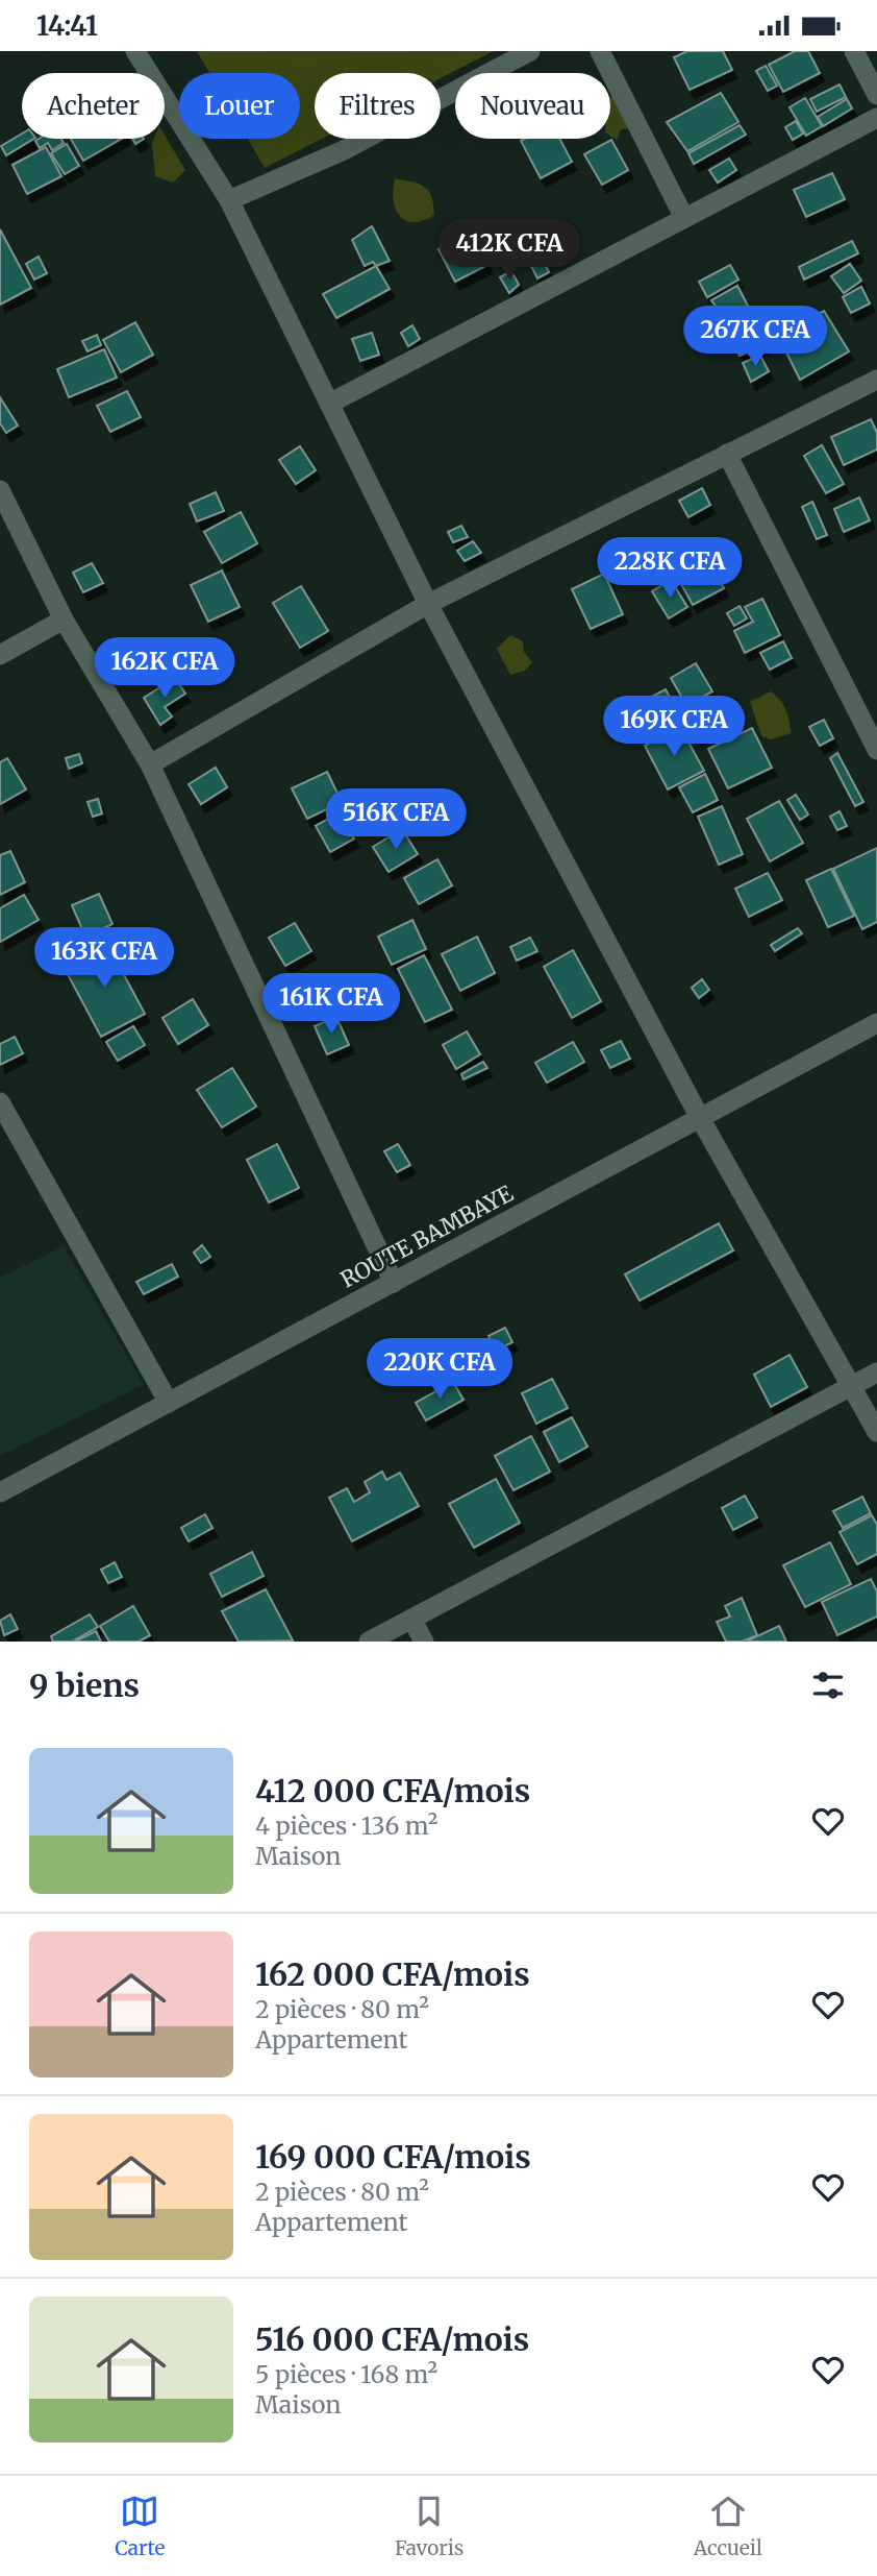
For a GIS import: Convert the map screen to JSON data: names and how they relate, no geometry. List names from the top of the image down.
{
  "streets": {
    "street": ["ROUTE BAMBAYE"]
  },
  "page": {
    "status": "14:41",
    "chip": [
      "Acheter",
      "Louer",
      "Filtres",
      "Nouveau"
    ],
    "price": [
      "412K CFA",
      "267K CFA",
      "228K CFA",
      "162K CFA",
      "169K CFA",
      "516K CFA",
      "163K CFA",
      "161K CFA",
      "220K CFA"
    ],
    "heading": "9 biens",
    "list": [
      {
        "name": "412 000 CFA/mois",
        "note": "4 pièces · 136 m² · Maison"
      },
      {
        "name": "162 000 CFA/mois",
        "note": "2 pièces · 80 m² · Appartement"
      },
      {
        "name": "169 000 CFA/mois",
        "note": "2 pièces · 80 m² · Appartement"
      },
      {
        "name": "516 000 CFA/mois",
        "note": "5 pièces · 168 m² · Maison"
      }
    ],
    "tabs": ["Carte", "Favoris", "Accueil"]
  }
}
